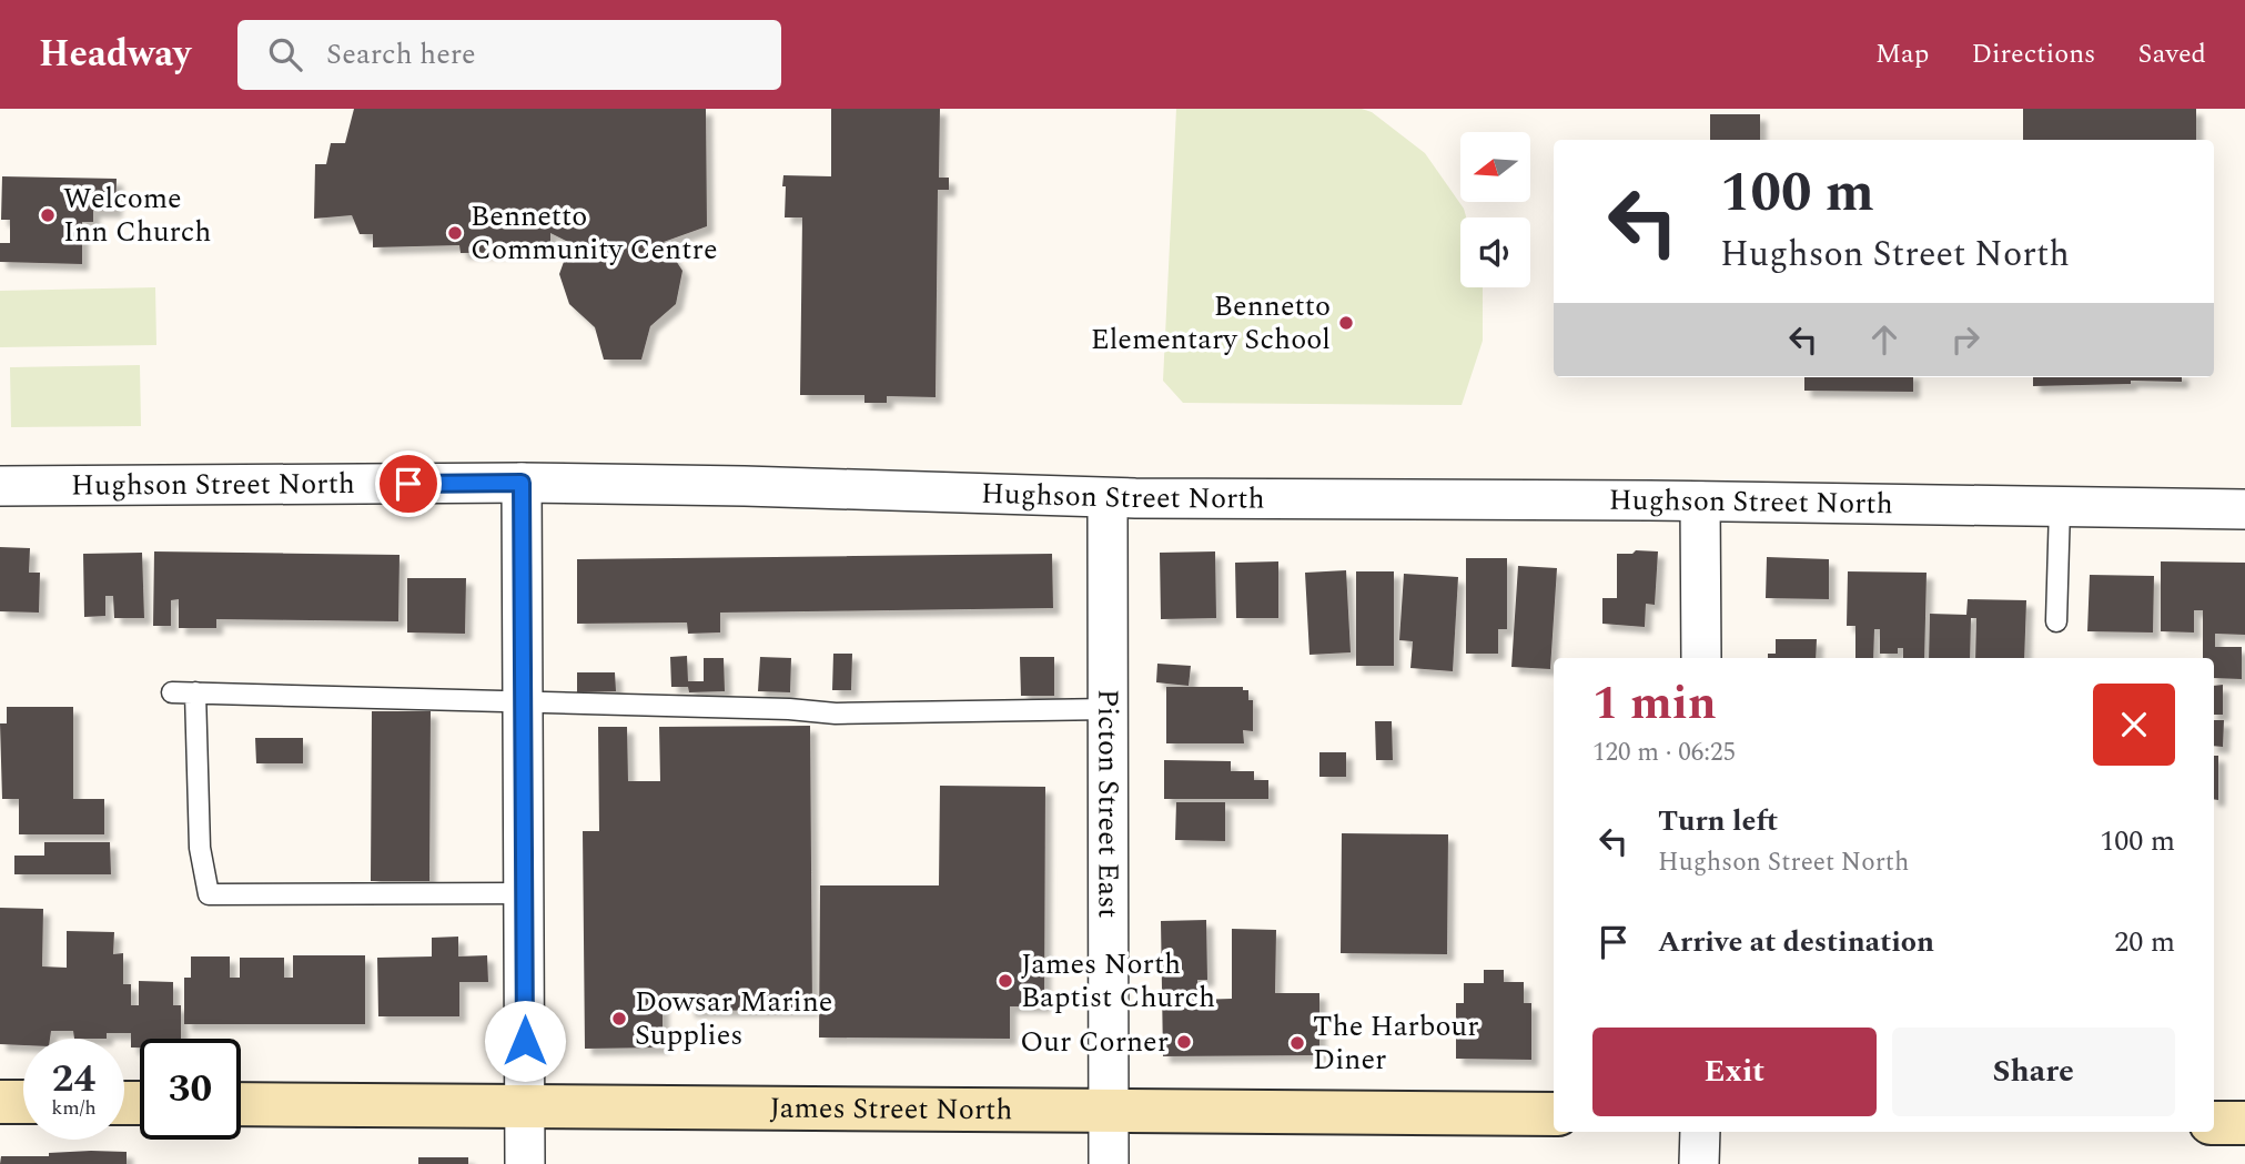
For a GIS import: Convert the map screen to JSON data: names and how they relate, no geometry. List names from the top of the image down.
{
  "streets": {
    "main road": ["James Street North"],
    "street": ["Hughson Street North", "Picton Street East"]
  },
  "crossings": [
    ["Hughson Street North", "Picton Street East"],
    ["Picton Street East", "James Street North"]
  ],
  "places": [
    "Welcome Inn Church",
    "Bennetto Community Centre",
    "Bennetto Elementary School",
    "James North Baptist Church",
    "Dowsar Marine Supplies",
    "Our Corner",
    "The Harbour Diner"
  ],
  "north": "left",
  "page": {
    "header": "Headway",
    "search": "Search here",
    "nav": ["Map", "Directions", "Saved"],
    "turn": ["100 m", "Hughson Street North"],
    "heading": ["1 min", "120 m · 06:25"],
    "list": [
      {
        "name": "Turn left",
        "note": "Hughson Street North",
        "value": "100 m"
      },
      {
        "name": "Arrive at destination",
        "value": "20 m"
      }
    ],
    "buttons": ["Exit", "Share"],
    "speed": "24 km/h",
    "limit": "30"
  }
}
